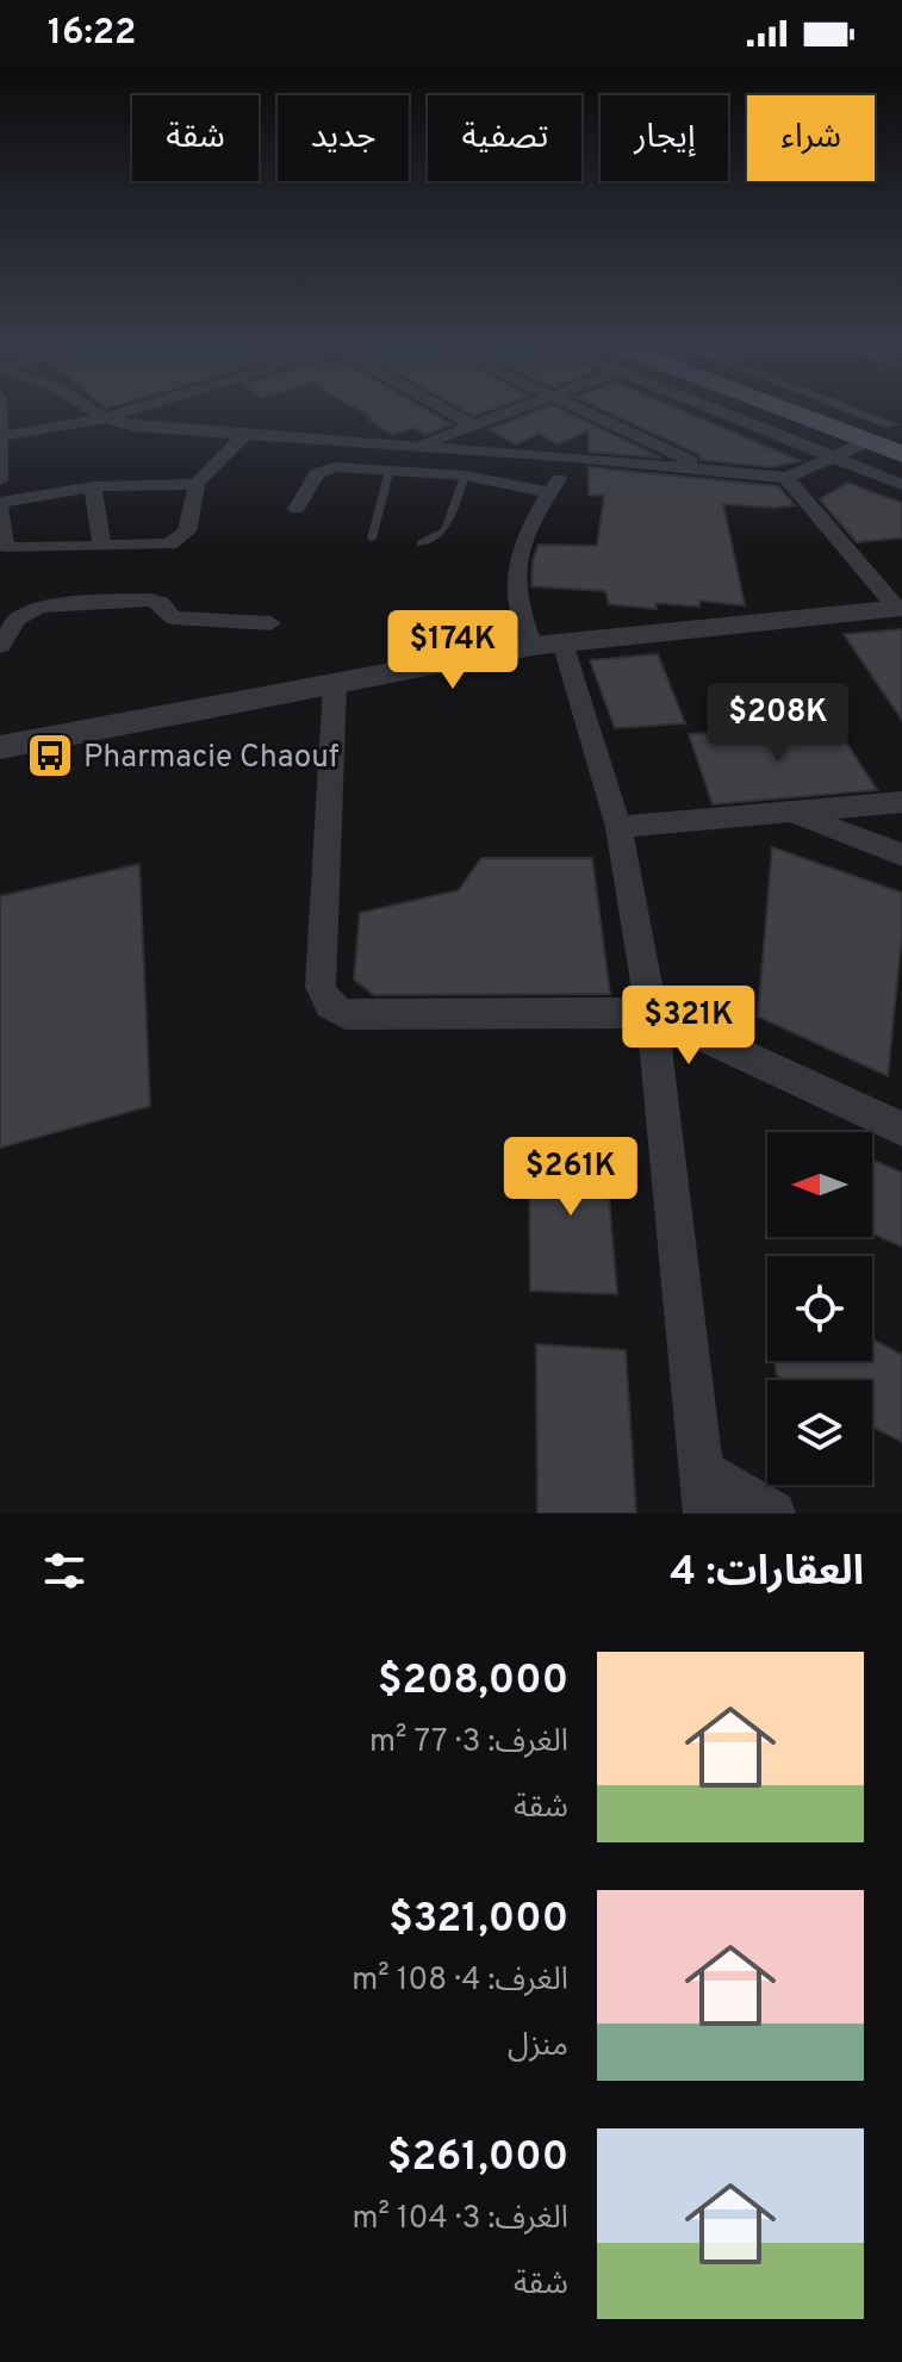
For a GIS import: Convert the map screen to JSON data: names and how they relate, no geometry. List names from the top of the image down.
{
  "places": {
    "bus stop": ["Pharmacie Chaouf"]
  },
  "north": "left",
  "page": {
    "status": "16:22",
    "chip": [
      "شراء",
      "إيجار",
      "تصفية",
      "جديد",
      "شقة"
    ],
    "price": [
      "$174K",
      "$208K",
      "$321K",
      "$261K"
    ],
    "heading": "العقارات: 4",
    "list": [
      {
        "name": "$208,000",
        "note": "الغرف: 3 · 77 m² · شقة"
      },
      {
        "name": "$321,000",
        "note": "الغرف: 4 · 108 m² · منزل"
      },
      {
        "name": "$261,000",
        "note": "الغرف: 3 · 104 m² · شقة"
      }
    ]
  }
}
